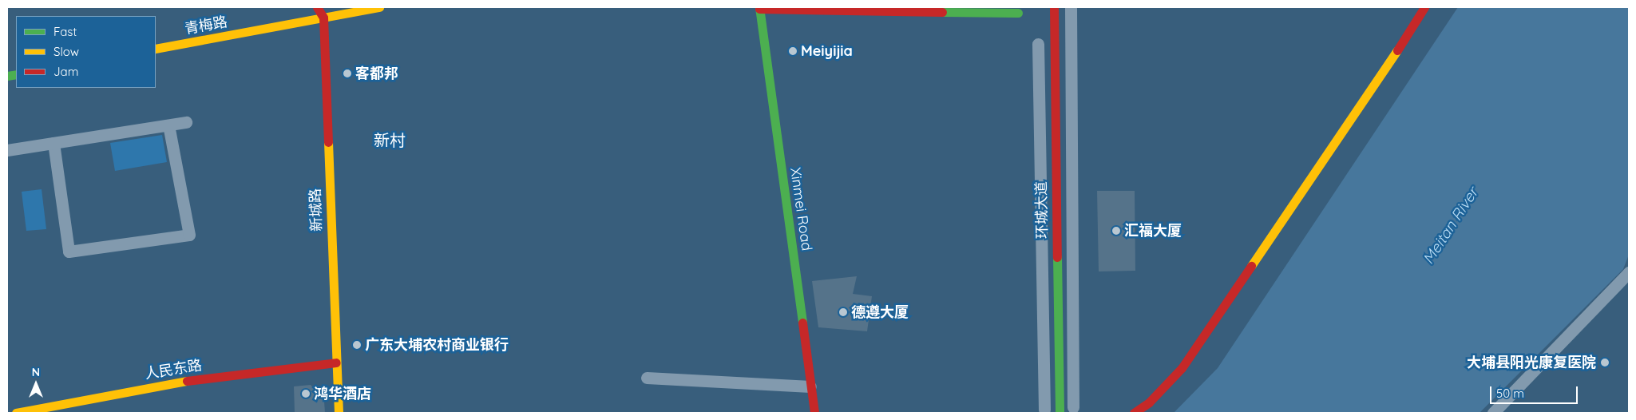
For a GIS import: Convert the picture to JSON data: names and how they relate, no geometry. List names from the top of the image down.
{
  "streets": {
    "main road": [
      "青梅路",
      "Xinmei Road",
      "新城路",
      "环城大道",
      "人民东路"
    ]
  },
  "crossings": [
    ["青梅路", "新城路"],
    ["新城路", "人民东路"]
  ],
  "districts": ["新村"],
  "water": ["Meitan River"],
  "places": [
    "Meiyijia",
    "客都邦",
    "汇福大厦",
    "德遵大厦",
    "广东大埔农村商业银行",
    "大埔县阳光康复医院",
    "鸿华酒店"
  ],
  "legend": ["Fast", "Slow", "Jam"],
  "scale_bar": "50 m",
  "north": "top"
}
